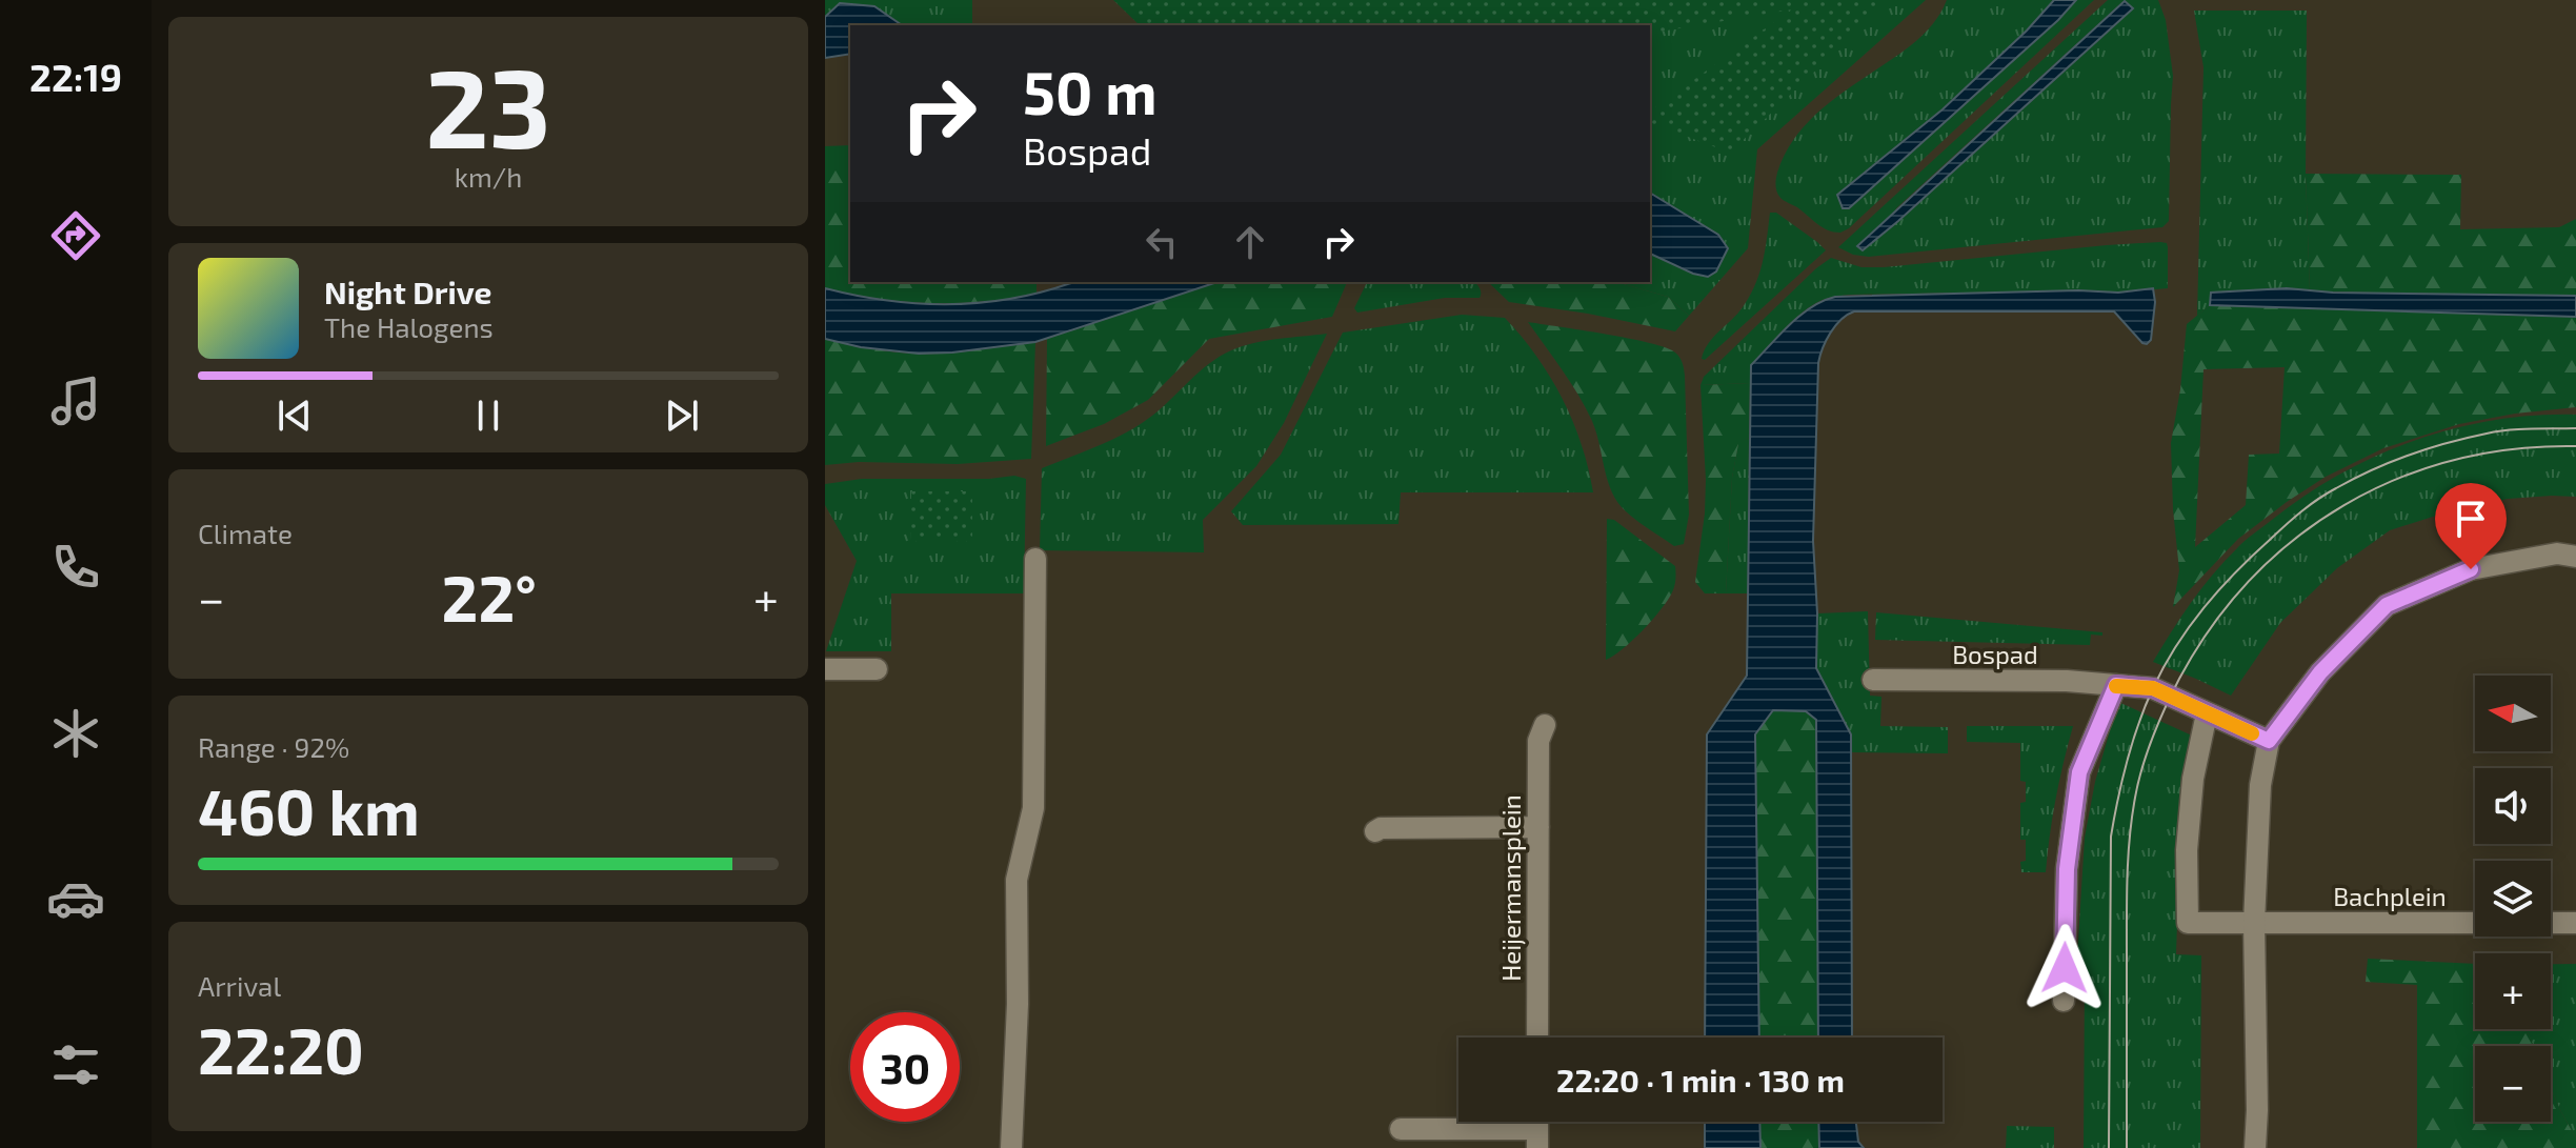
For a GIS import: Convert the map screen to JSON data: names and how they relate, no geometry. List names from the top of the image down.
{
  "streets": {
    "street": ["Bospad", "Heijermansplein", "Bachplein"]
  },
  "crossings": [
    ["Bospad", "Bachplein"]
  ],
  "north": "left",
  "page": {
    "tabs": "22:19",
    "tile": [
      ["23", "km/h"],
      "Climate",
      ["Range · 92%", "460 km"],
      ["Arrival", "22:20"]
    ],
    "turn": ["50 m", "Bospad"],
    "song": ["Night Drive", "The Halogens"],
    "heat": ["−", "22°", "+"],
    "map_buttons": ["+", "−"],
    "limit": "30",
    "trip": "22:20 · 1 min · 130 m"
  }
}
